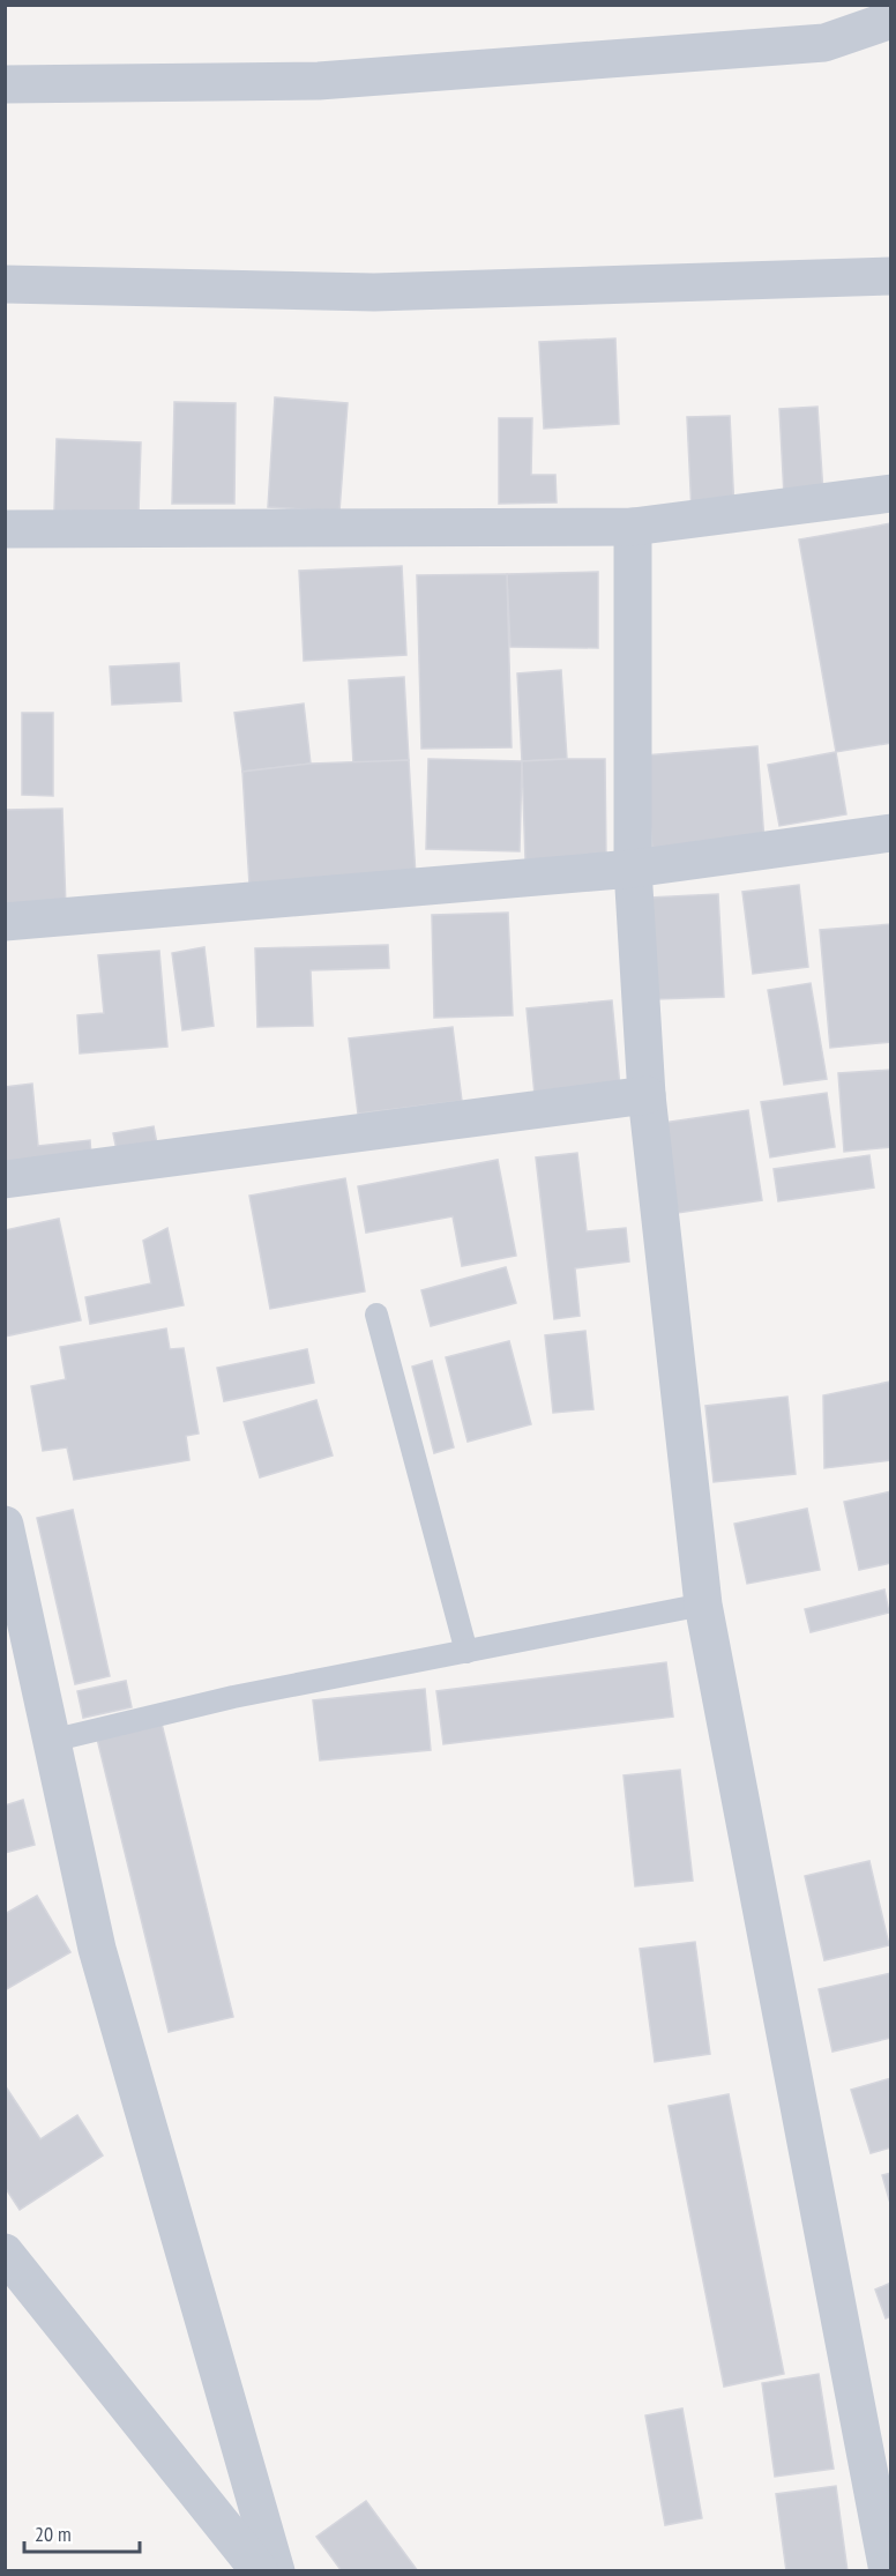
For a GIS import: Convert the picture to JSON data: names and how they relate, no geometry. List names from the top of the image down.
{
  "scale_bar": "20 m"
}
